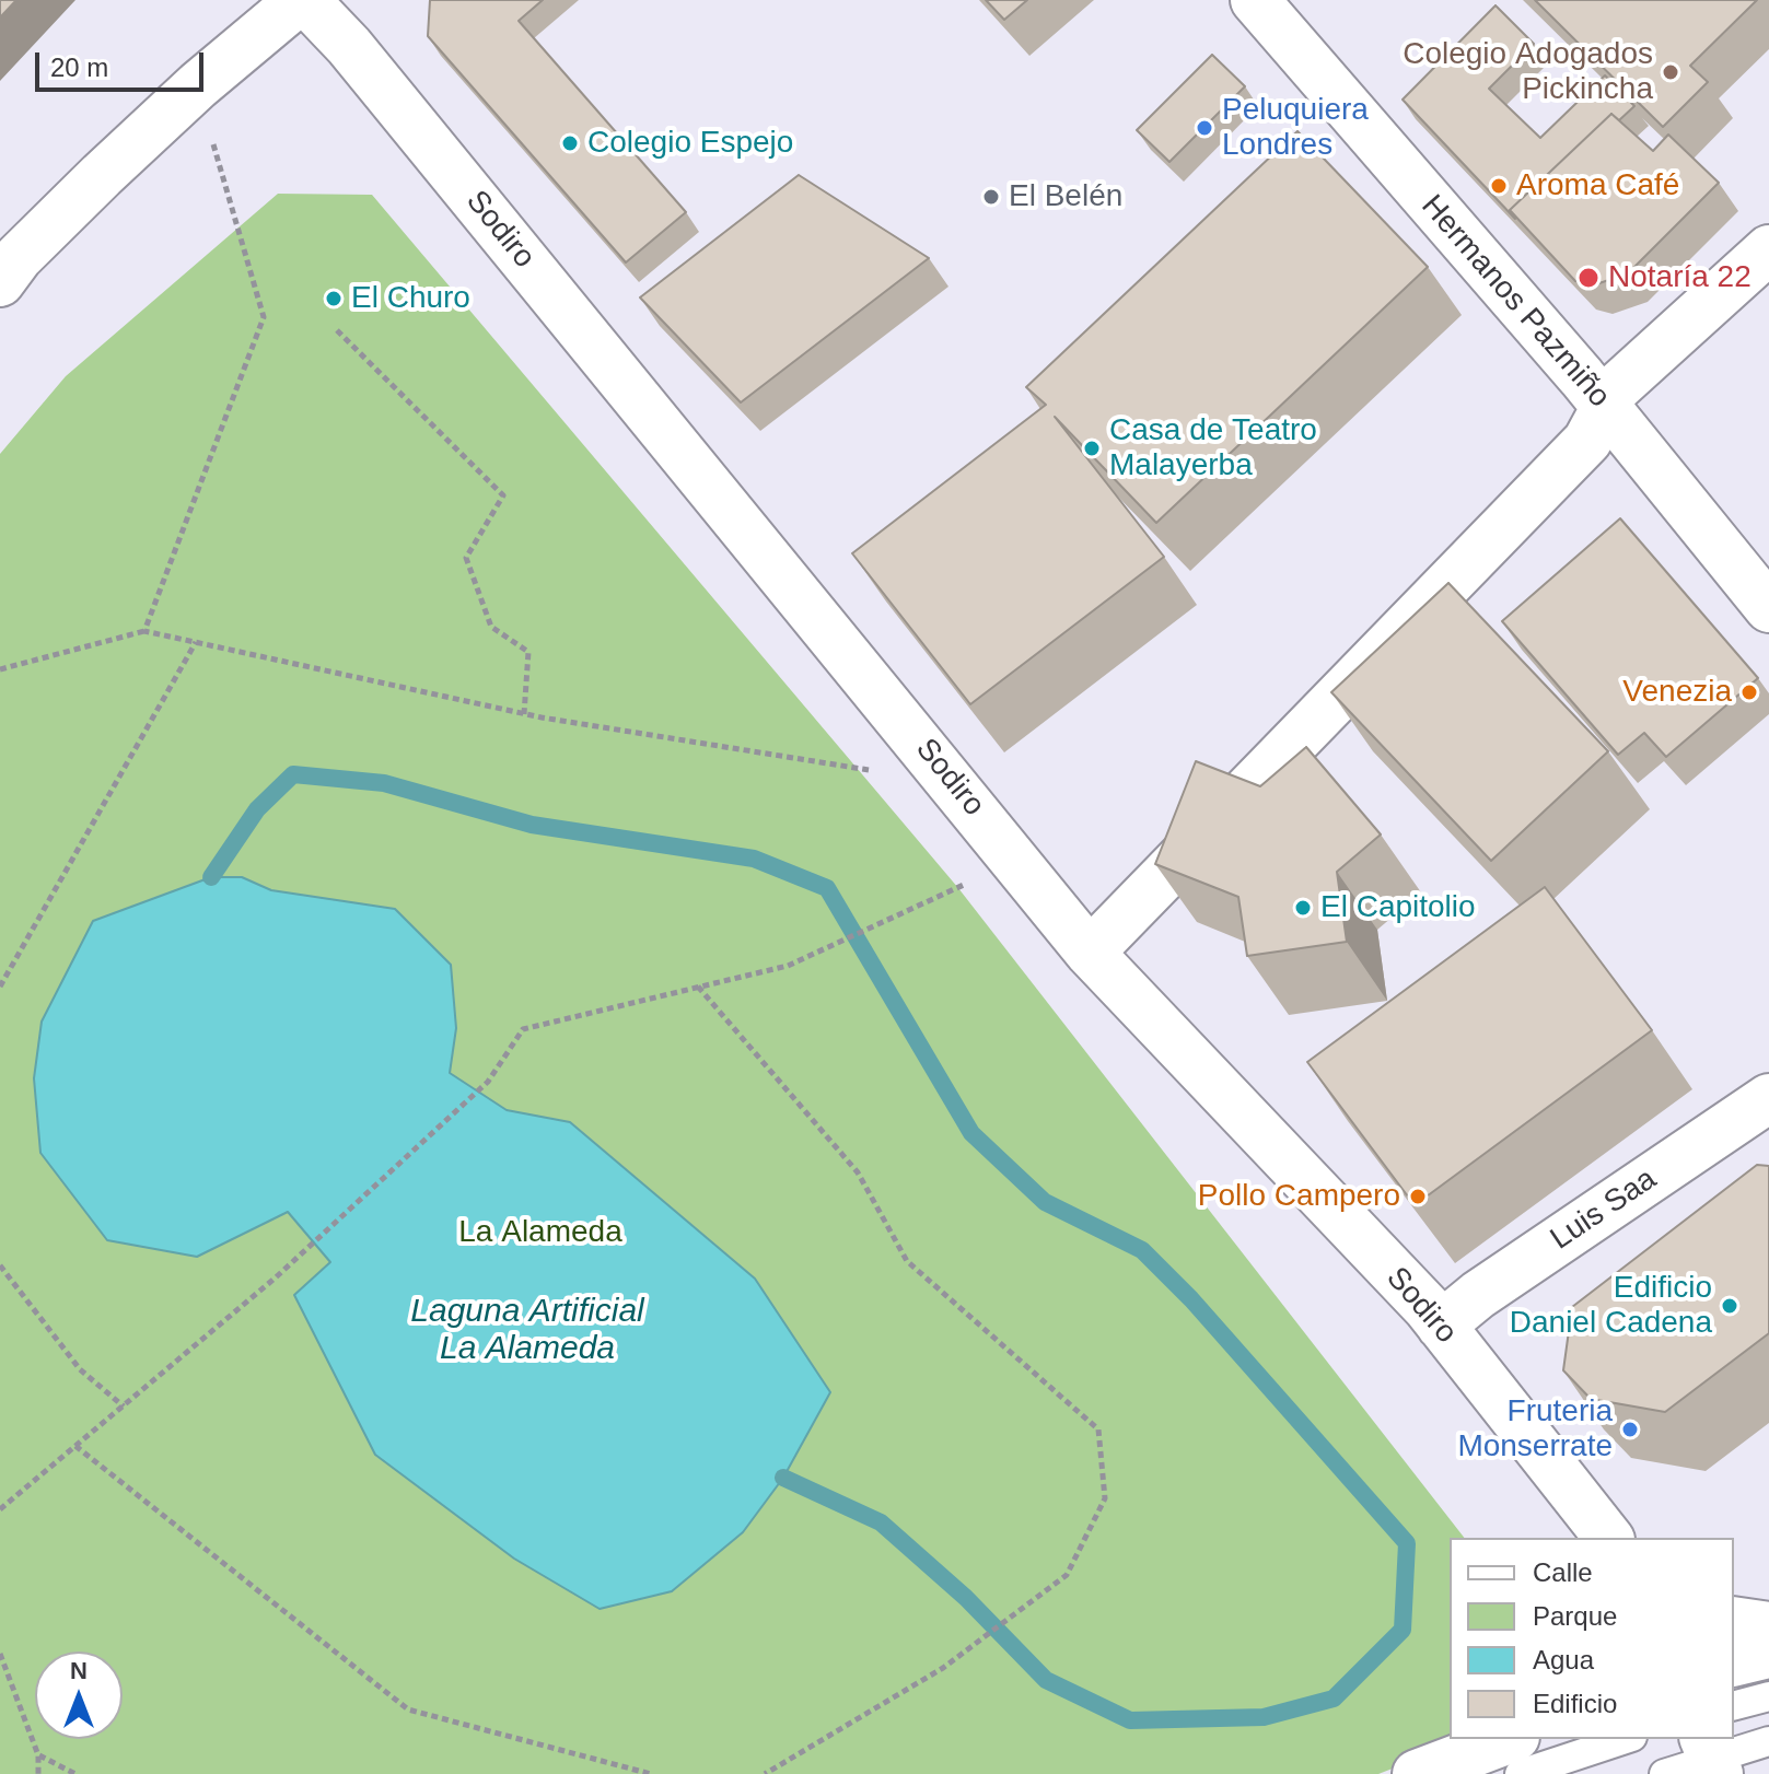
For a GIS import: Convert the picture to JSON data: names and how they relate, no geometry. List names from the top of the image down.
{
  "streets": {
    "street": ["Sodiro", "Hermanos Pazmiño", "Luis Saa"]
  },
  "crossings": [
    ["Sodiro", "Luis Saa"]
  ],
  "water": ["Laguna Artificial La Alameda"],
  "parks": ["La Alameda"],
  "places": [
    "Colegio Adogados Pickincha",
    "Peluquiera Londres",
    "Colegio Espejo",
    "Aroma Café",
    "El Belén",
    "Notaría 22",
    "El Churo",
    "Casa de Teatro Malayerba",
    "Venezia",
    "El Capitolio",
    "Pollo Campero",
    "Edificio Daniel Cadena",
    "Fruteria Monserrate"
  ],
  "legend": [
    "Calle",
    "Parque",
    "Agua",
    "Edificio"
  ],
  "scale_bar": "20 m",
  "north": "top"
}
